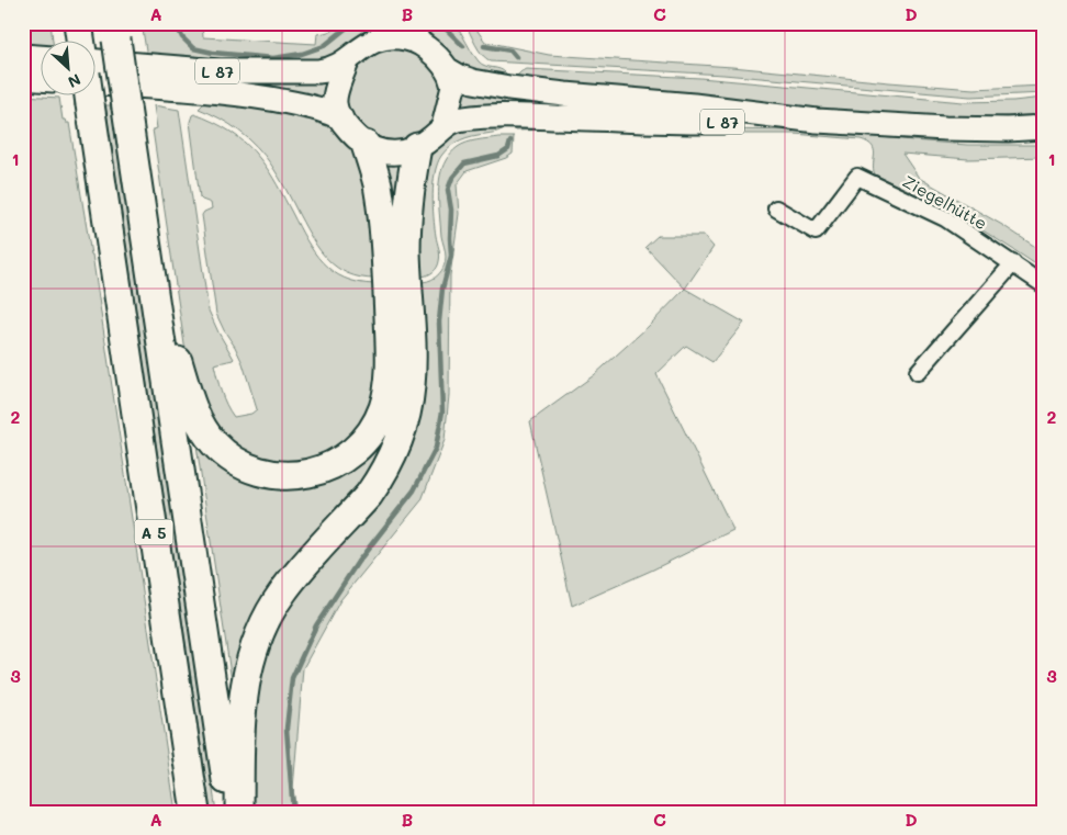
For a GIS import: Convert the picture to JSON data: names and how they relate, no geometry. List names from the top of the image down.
{
  "streets": {
    "highway": ["A 5"],
    "main road": ["L 87"],
    "street": ["Ziegelhütte"]
  },
  "north": "bottom right",
  "grid": {
    "columns": [
      "A",
      "B",
      "C",
      "D"
    ],
    "rows": ["1", "2", "3"]
  }
}
